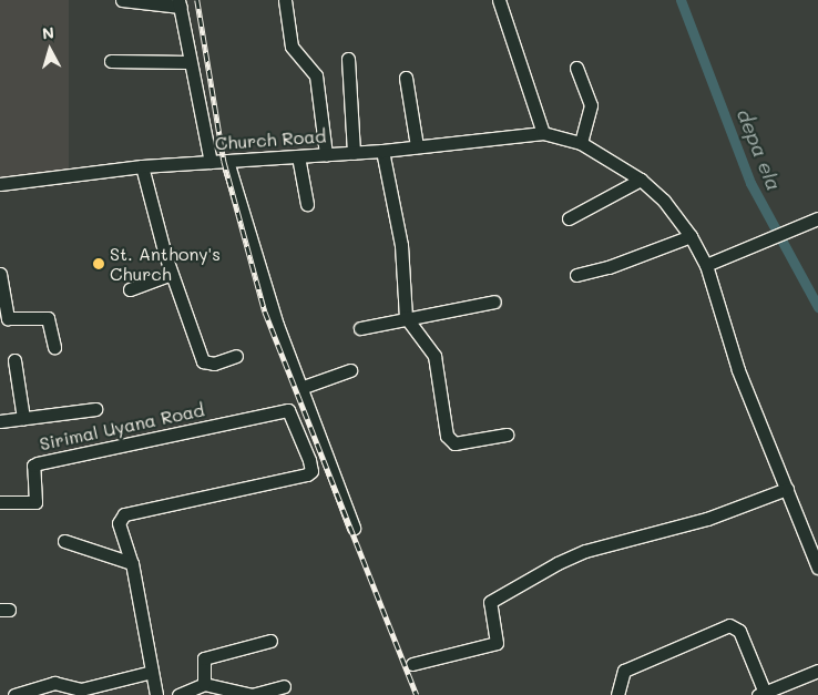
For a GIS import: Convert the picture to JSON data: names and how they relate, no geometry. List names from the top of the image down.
{
  "streets": {
    "street": ["Church Road", "Sirimal Uyana Road"]
  },
  "water": ["depa ela"],
  "places": ["St. Anthony's Church"],
  "north": "top"
}
